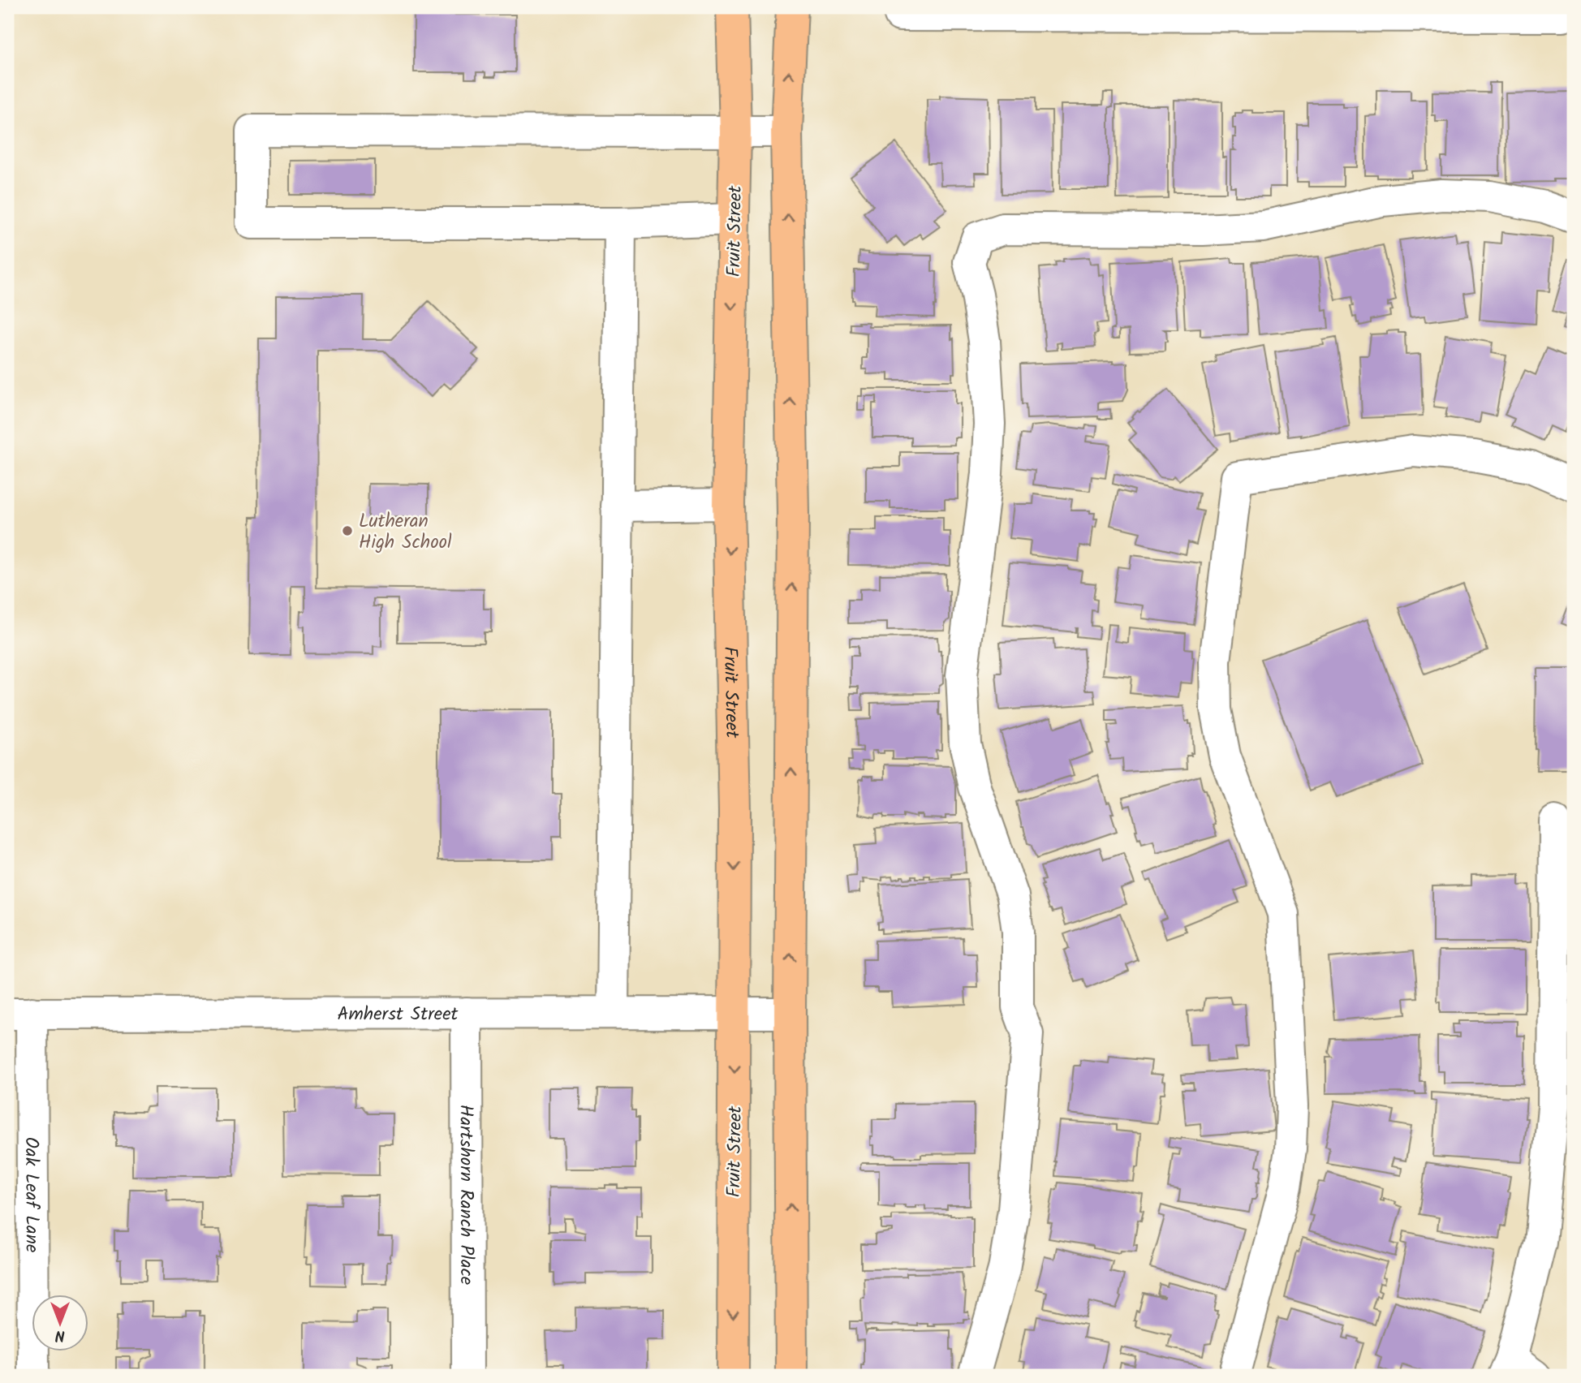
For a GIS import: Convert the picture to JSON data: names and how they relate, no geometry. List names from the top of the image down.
{
  "streets": {
    "main road": ["Fruit Street"],
    "street": ["Amherst Street", "Hartshorn Ranch Place", "Oak Leaf Lane"]
  },
  "crossings": [
    ["Fruit Street", "Amherst Street"],
    ["Amherst Street", "Hartshorn Ranch Place"],
    ["Amherst Street", "Oak Leaf Lane"]
  ],
  "places": ["Lutheran High School"],
  "north": "bottom"
}
